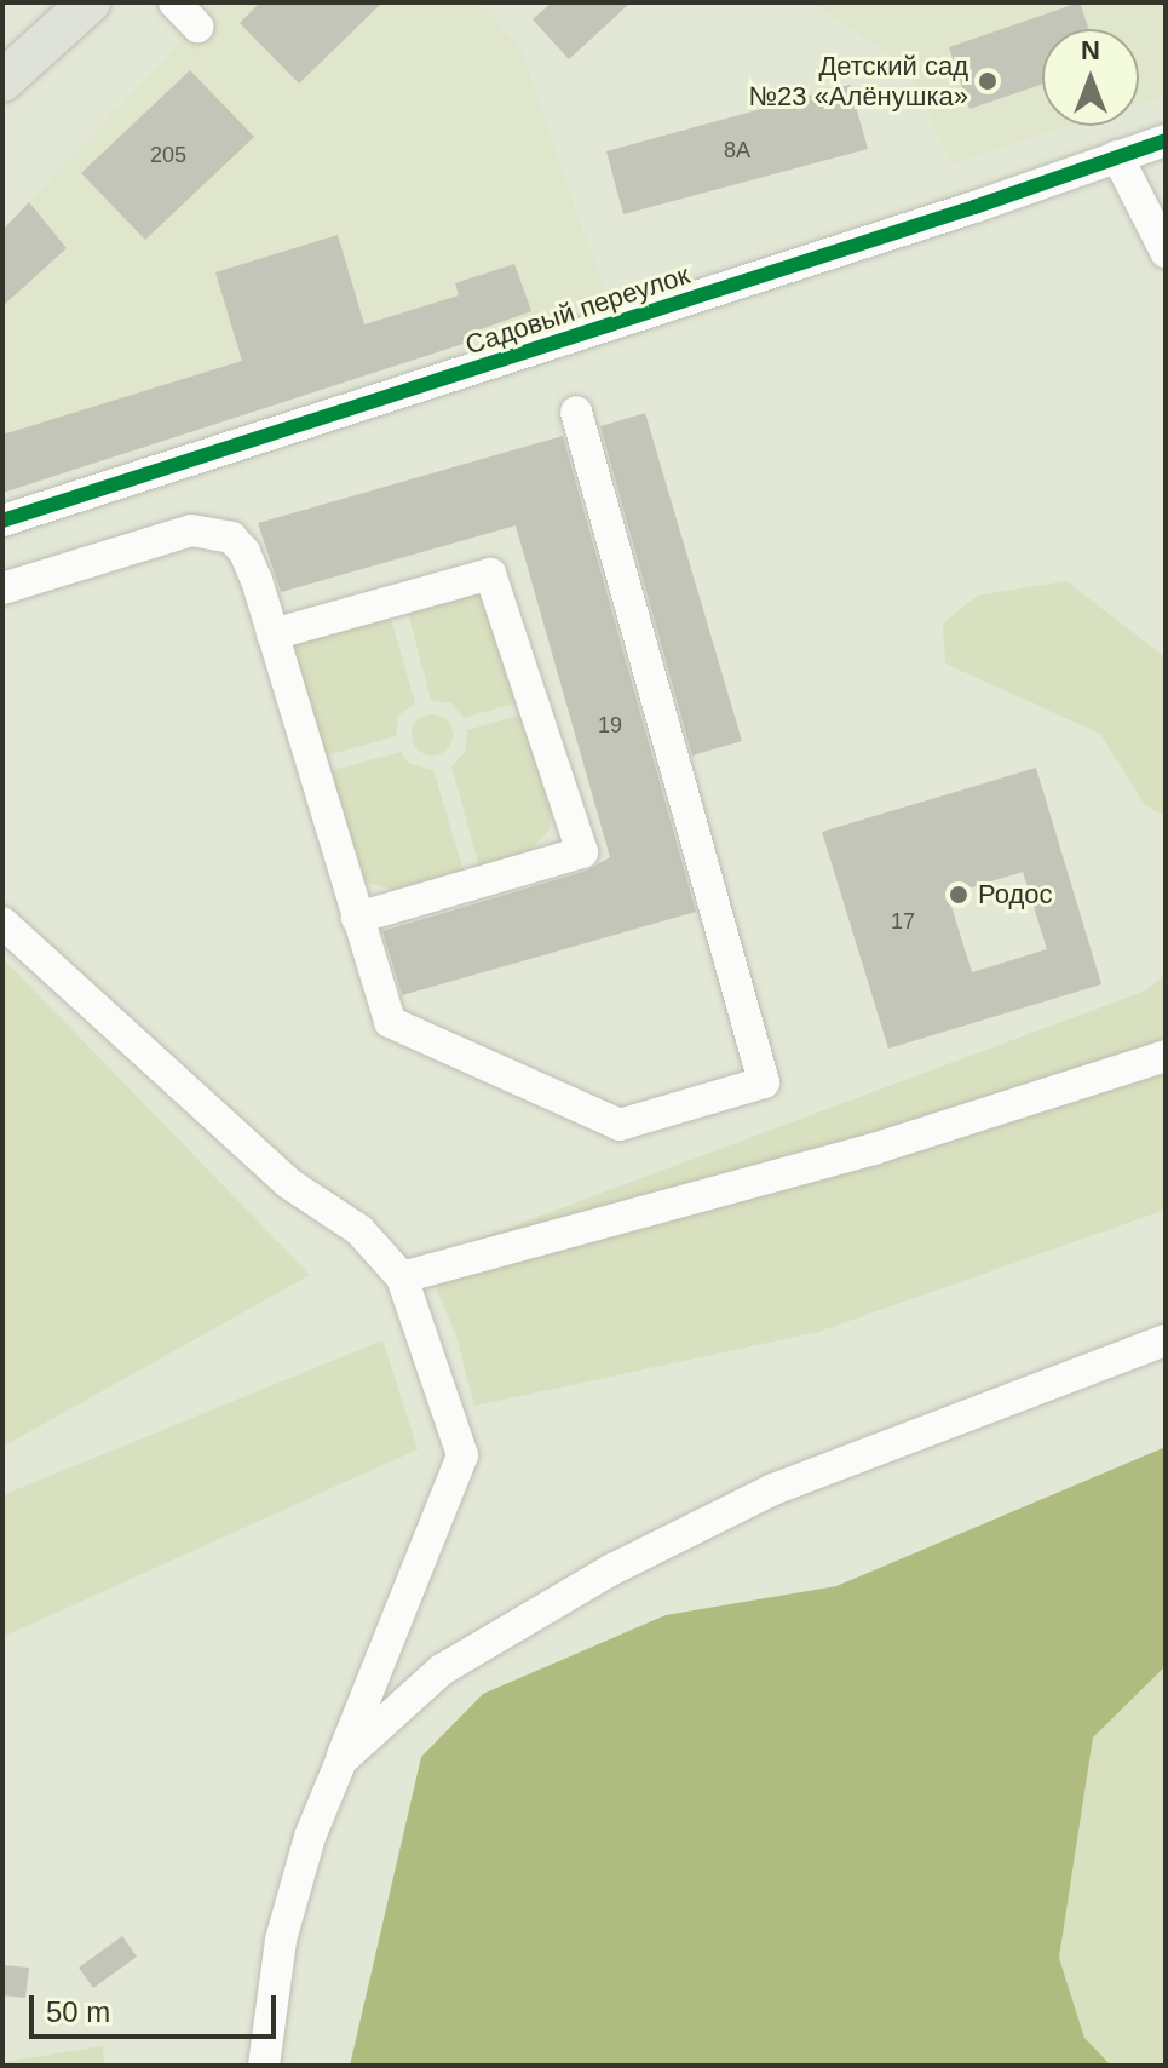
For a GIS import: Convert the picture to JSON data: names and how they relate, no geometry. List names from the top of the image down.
{
  "streets": {
    "street": ["Садовый переулок"]
  },
  "places": ["Детский сад №23 «Алёнушка»", "Родос"],
  "house_numbers": [
    "8А",
    "205",
    "19",
    "17"
  ],
  "scale_bar": "50 m",
  "north": "top"
}
